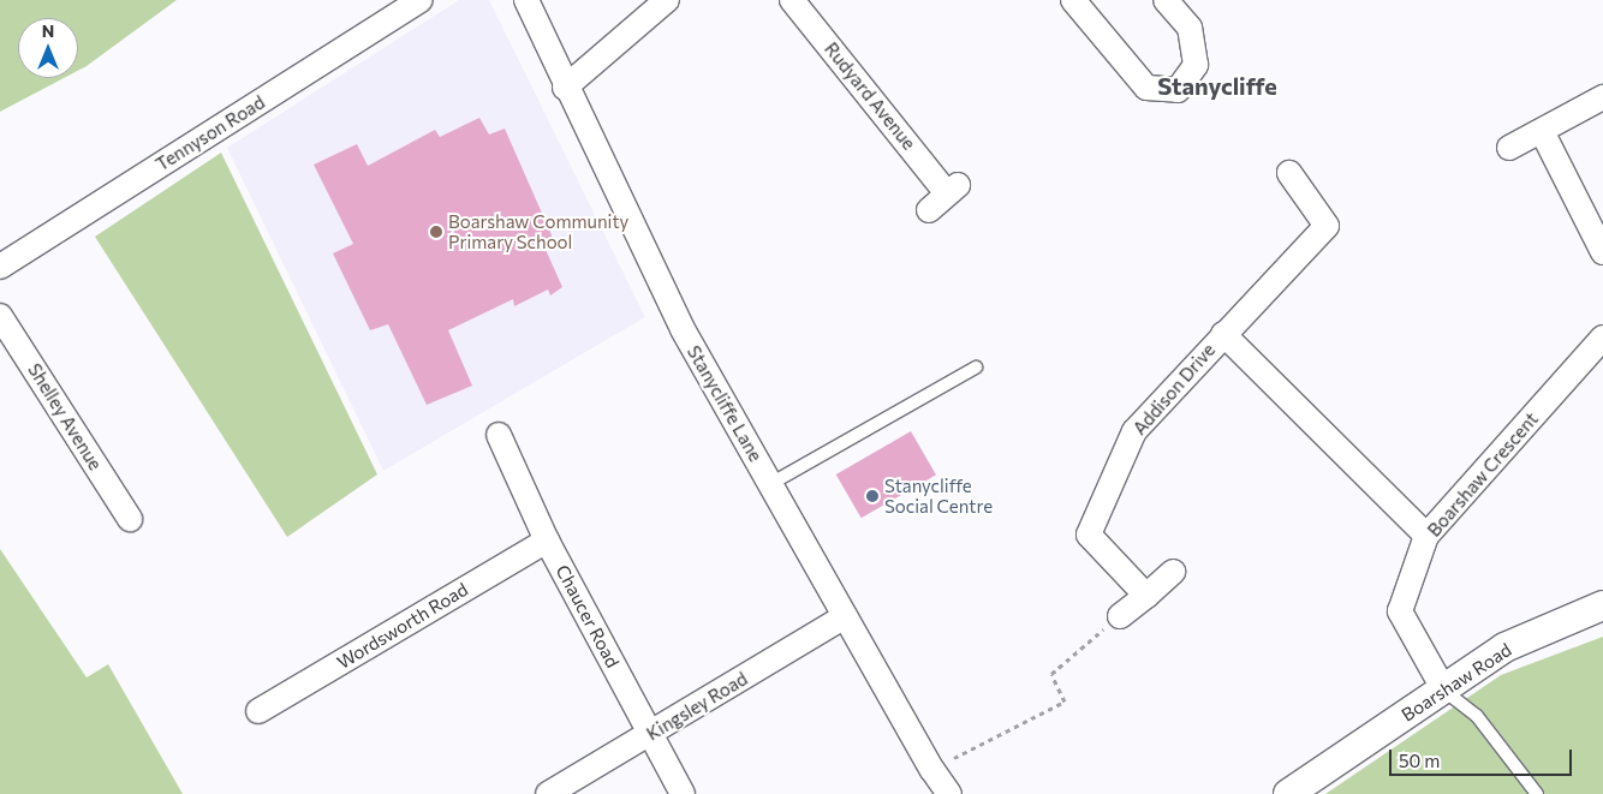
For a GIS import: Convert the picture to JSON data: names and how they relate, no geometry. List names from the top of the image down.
{
  "streets": {
    "street": [
      "Rudyard Avenue",
      "Tennyson Road",
      "Addison Drive",
      "Stanycliffe Lane",
      "Shelley Avenue",
      "Boarshaw Crescent",
      "Chaucer Road",
      "Wordsworth Road",
      "Boarshaw Road",
      "Kingsley Road"
    ]
  },
  "crossings": [
    ["Addison Drive", "Boarshaw Crescent"],
    ["Stanycliffe Lane", "Kingsley Road"],
    ["Boarshaw Crescent", "Boarshaw Road"],
    ["Chaucer Road", "Wordsworth Road"],
    ["Chaucer Road", "Kingsley Road"]
  ],
  "districts": ["Stanycliffe"],
  "places": ["Boarshaw Community Primary School", "Stanycliffe Social Centre"],
  "scale_bar": "50 m",
  "north": "top"
}
